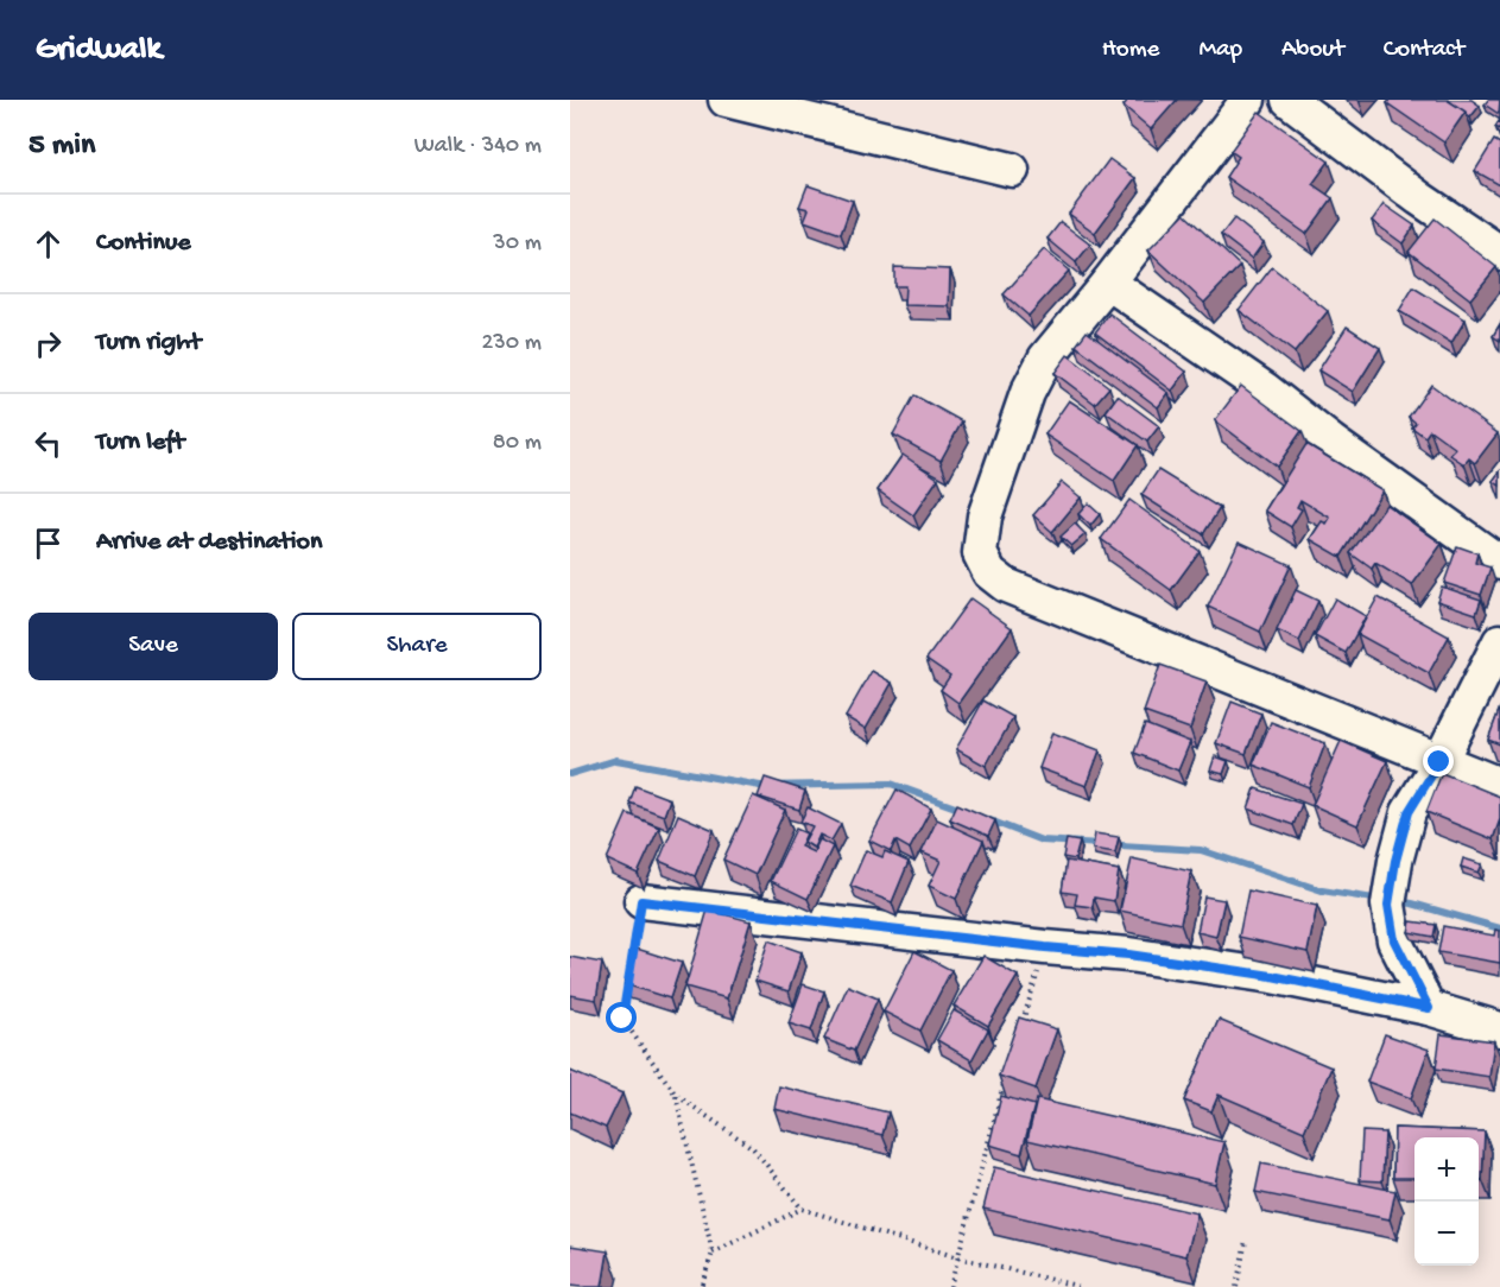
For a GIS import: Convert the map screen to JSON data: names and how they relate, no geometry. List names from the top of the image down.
{
  "page": {
    "header": "Gridwalk",
    "nav": [
      "Home",
      "Map",
      "About",
      "Contact"
    ],
    "heading": ["5 min", "Walk · 340 m"],
    "list": [
      ["Continue", "30 m"],
      ["Turn right", "230 m"],
      ["Turn left", "80 m"],
      "Arrive at destination"
    ],
    "buttons": ["Save", "Share"],
    "map_buttons": ["+", "−"]
  }
}
